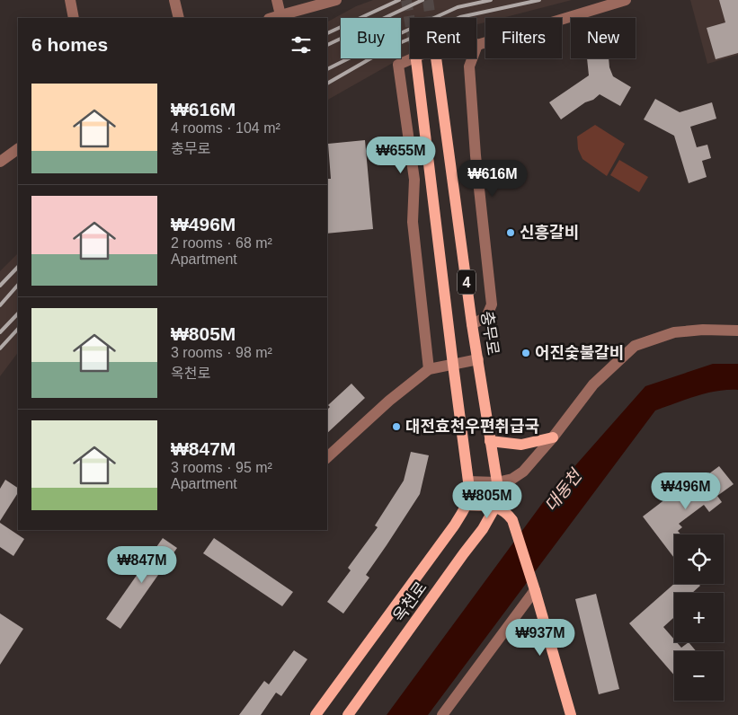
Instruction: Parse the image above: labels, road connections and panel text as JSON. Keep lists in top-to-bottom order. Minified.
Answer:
{"streets":{"main road":["4","충무로","옥천로"]},"crossings":[["충무로","옥천로"]],"water":["대동천"],"places":["신흥갈비","어진숯불갈비","대전효천우편취급국"],"page":{"chip":["Buy","Rent","Filters","New"],"heading":"6 homes","list":[{"name":"₩616M","note":"4 rooms · 104 m² · 충무로"},{"name":"₩496M","note":"2 rooms · 68 m² · Apartment"},{"name":"₩805M","note":"3 rooms · 98 m² · 옥천로"},{"name":"₩847M","note":"3 rooms · 95 m² · Apartment"}],"price":["₩655M","₩616M","₩496M","₩805M","₩847M","₩937M"],"map_buttons":["+","−"]}}
